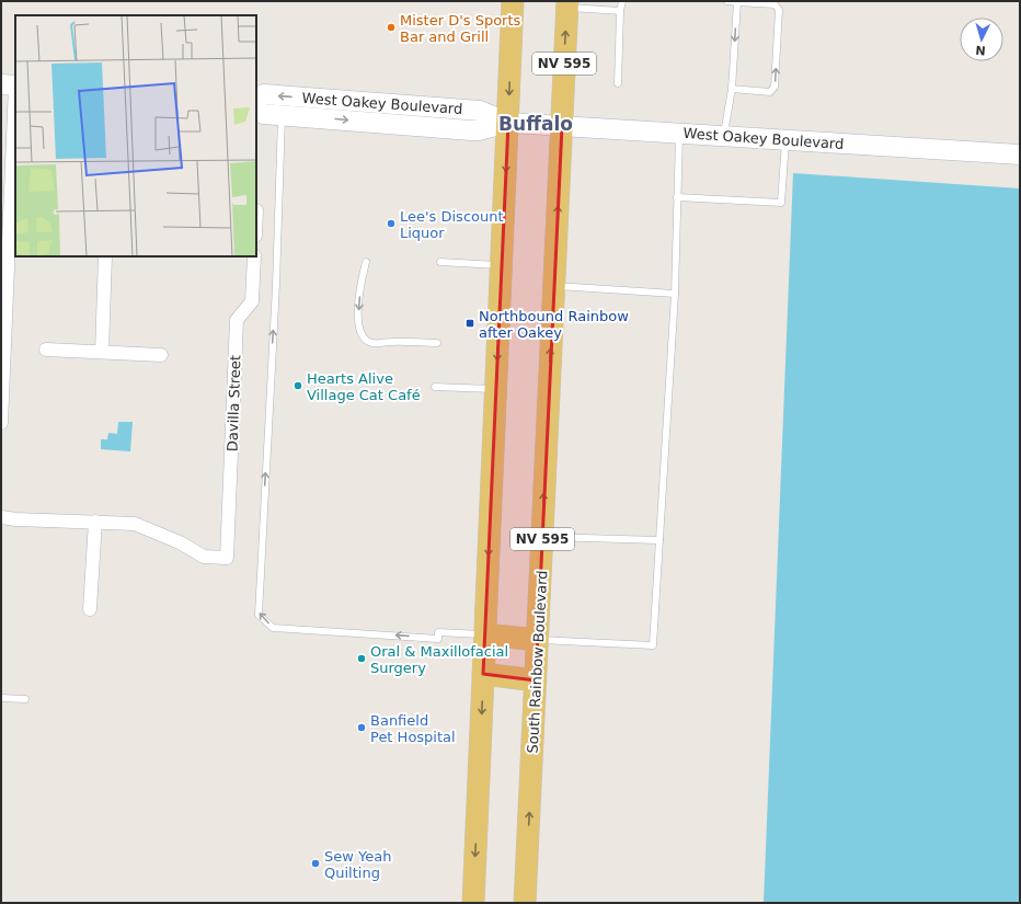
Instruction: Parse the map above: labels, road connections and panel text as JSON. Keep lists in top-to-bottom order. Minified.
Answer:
{"streets":{"main road":["NV 595","West Oakey Boulevard","South Rainbow Boulevard"],"street":["Davilla Street"]},"crossings":[["NV 595","West Oakey Boulevard"],["West Oakey Boulevard","South Rainbow Boulevard"]],"districts":["Buffalo"],"places":{"other":["Mister D's Sports Bar and Grill","Lee's Discount Liquor","Hearts Alive Village Cat Café","Oral & Maxillofacial Surgery","Banfield Pet Hospital","Sew Yeah Quilting"],"transit":["Northbound Rainbow after Oakey"]},"north":"bottom"}
